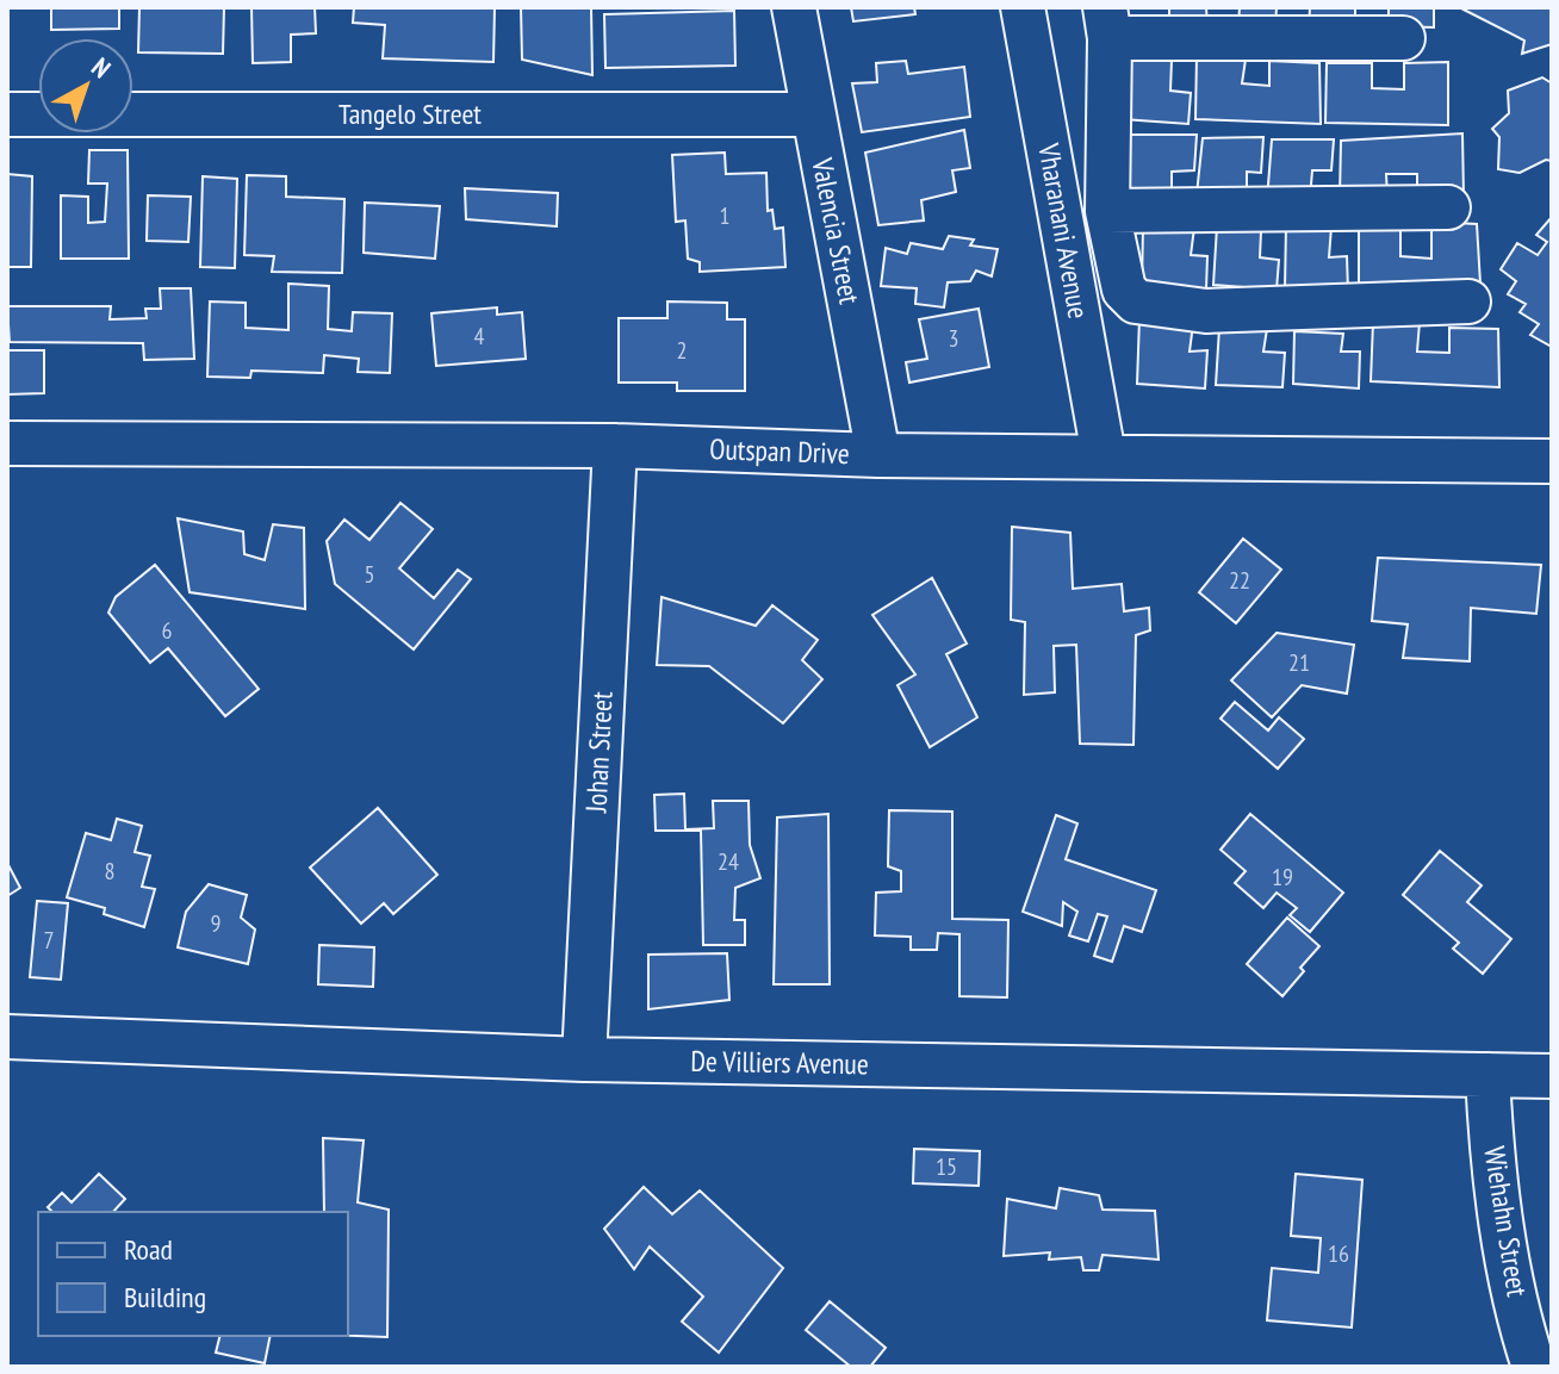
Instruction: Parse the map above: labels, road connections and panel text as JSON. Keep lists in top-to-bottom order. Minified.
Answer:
{"streets":{"street":["Tangelo Street","Valencia Street","Vharanani Avenue","Outspan Drive","Johan Street","De Villiers Avenue","Wiehahn Street"]},"crossings":[["Tangelo Street","Valencia Street"],["Valencia Street","Outspan Drive"],["Vharanani Avenue","Outspan Drive"],["Outspan Drive","Johan Street"],["Johan Street","De Villiers Avenue"],["De Villiers Avenue","Wiehahn Street"]],"house_numbers":["1","4","3","2","5","22","6","21","24","8","19","9","7","15","16"],"legend":["Road","Building"],"north":"top right"}
